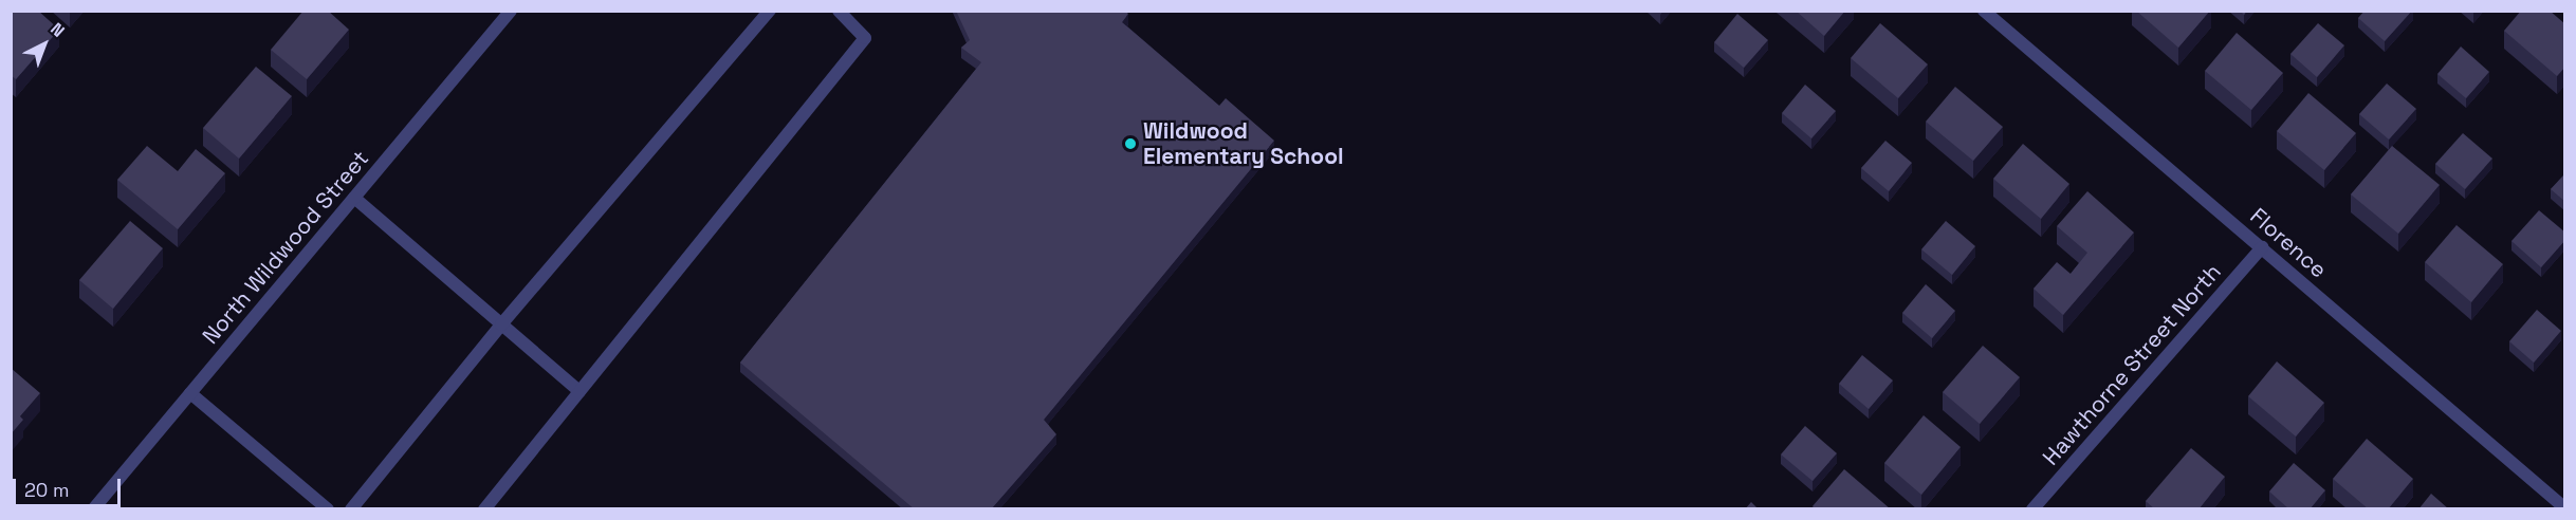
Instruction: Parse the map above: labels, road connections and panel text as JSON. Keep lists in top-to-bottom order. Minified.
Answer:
{"streets":{"street":["Florence","North Wildwood Street","Hawthorne Street North"]},"crossings":[["Florence","Hawthorne Street North"]],"places":["Wildwood Elementary School"],"scale_bar":"20 m","north":"top right"}
